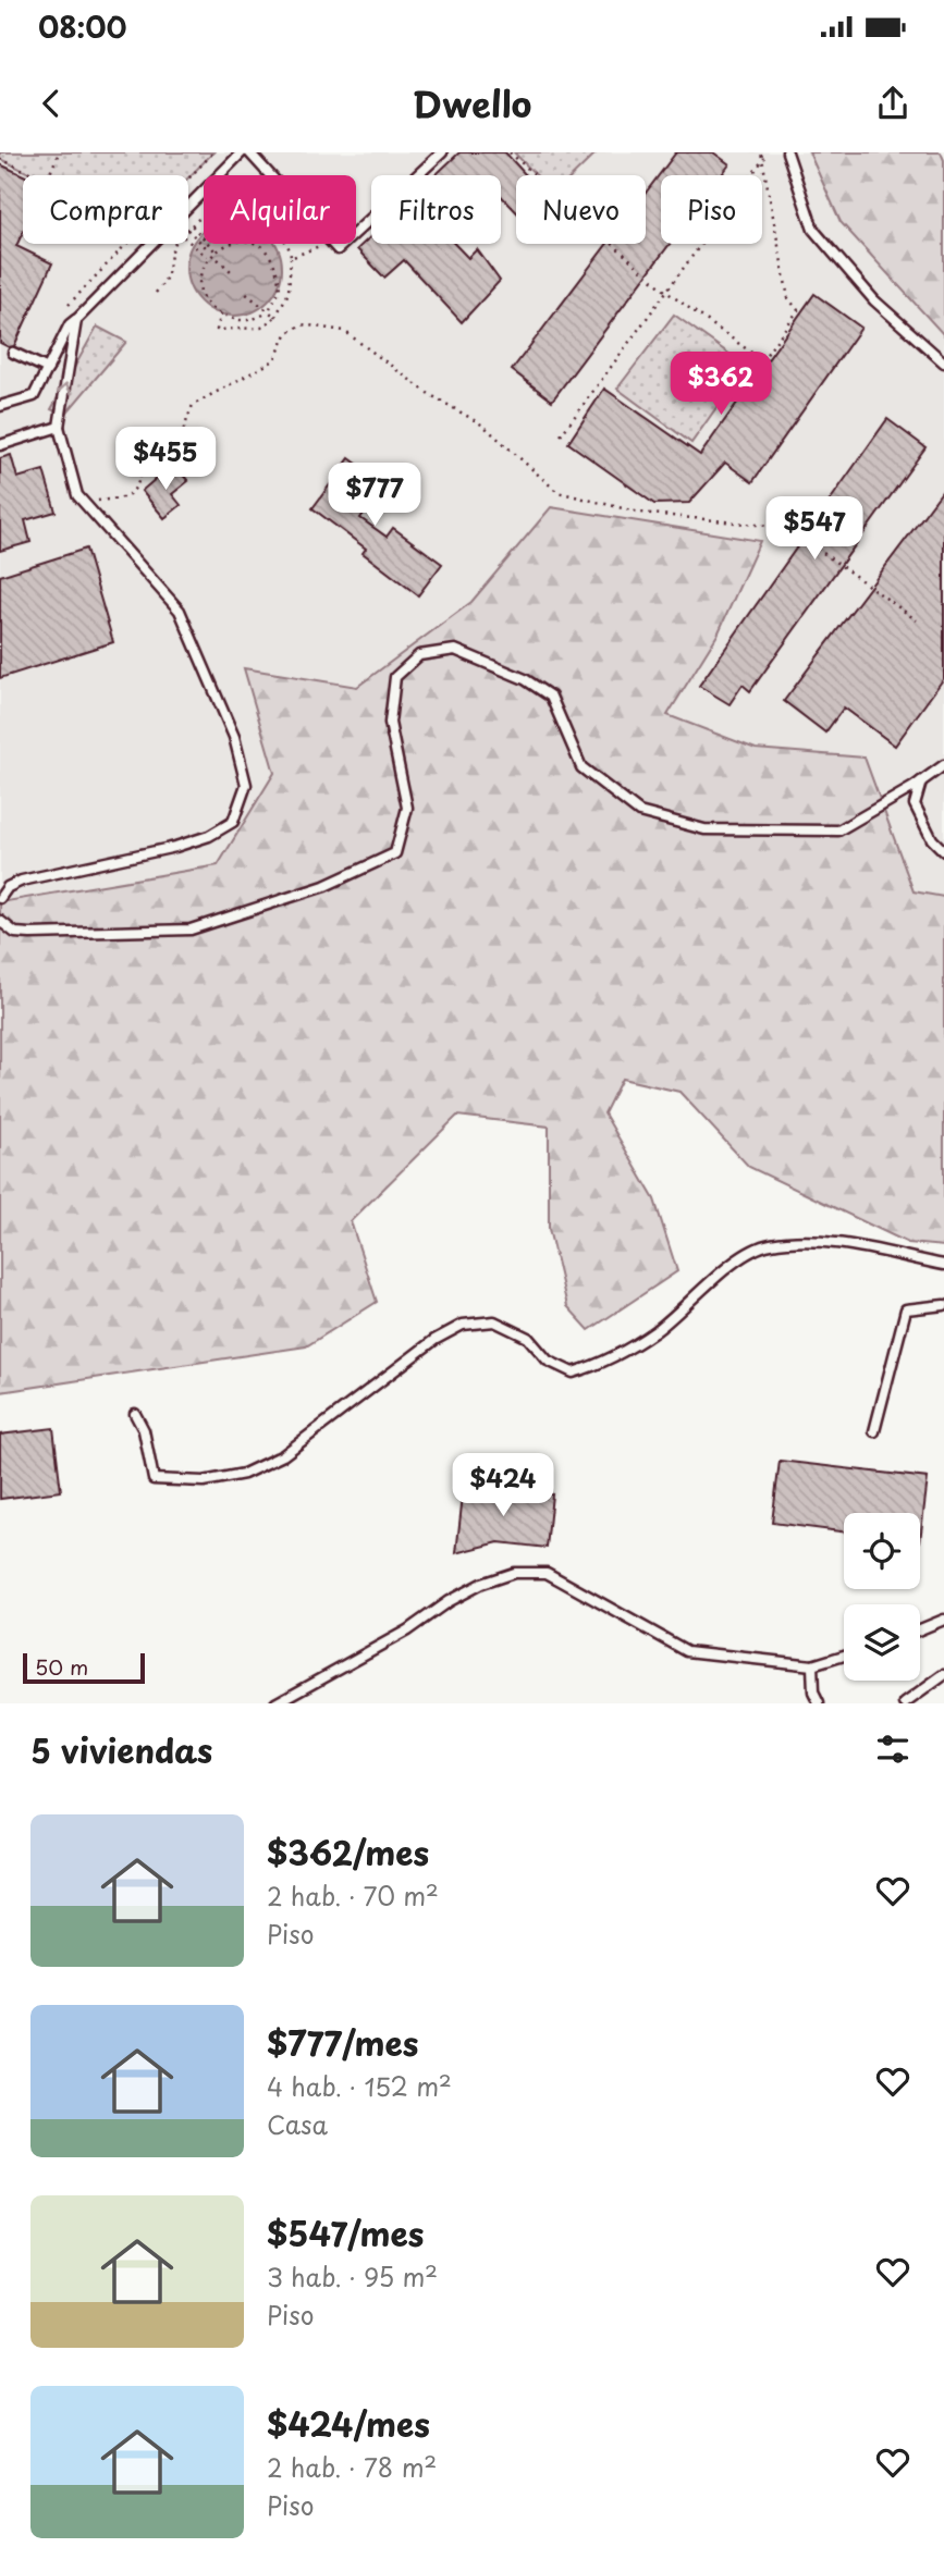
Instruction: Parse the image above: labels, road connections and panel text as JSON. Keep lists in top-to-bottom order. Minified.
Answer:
{"scale_bar":"50 m","page":{"status":"08:00","header":"Dwello","chip":["Comprar","Alquilar","Filtros","Nuevo","Piso"],"price":["$362","$455","$777","$547","$424"],"scale":"50 m","heading":"5 viviendas","list":[{"name":"$362/mes","note":"2 hab. · 70 m² · Piso"},{"name":"$777/mes","note":"4 hab. · 152 m² · Casa"},{"name":"$547/mes","note":"3 hab. · 95 m² · Piso"},{"name":"$424/mes","note":"2 hab. · 78 m² · Piso"}]}}
